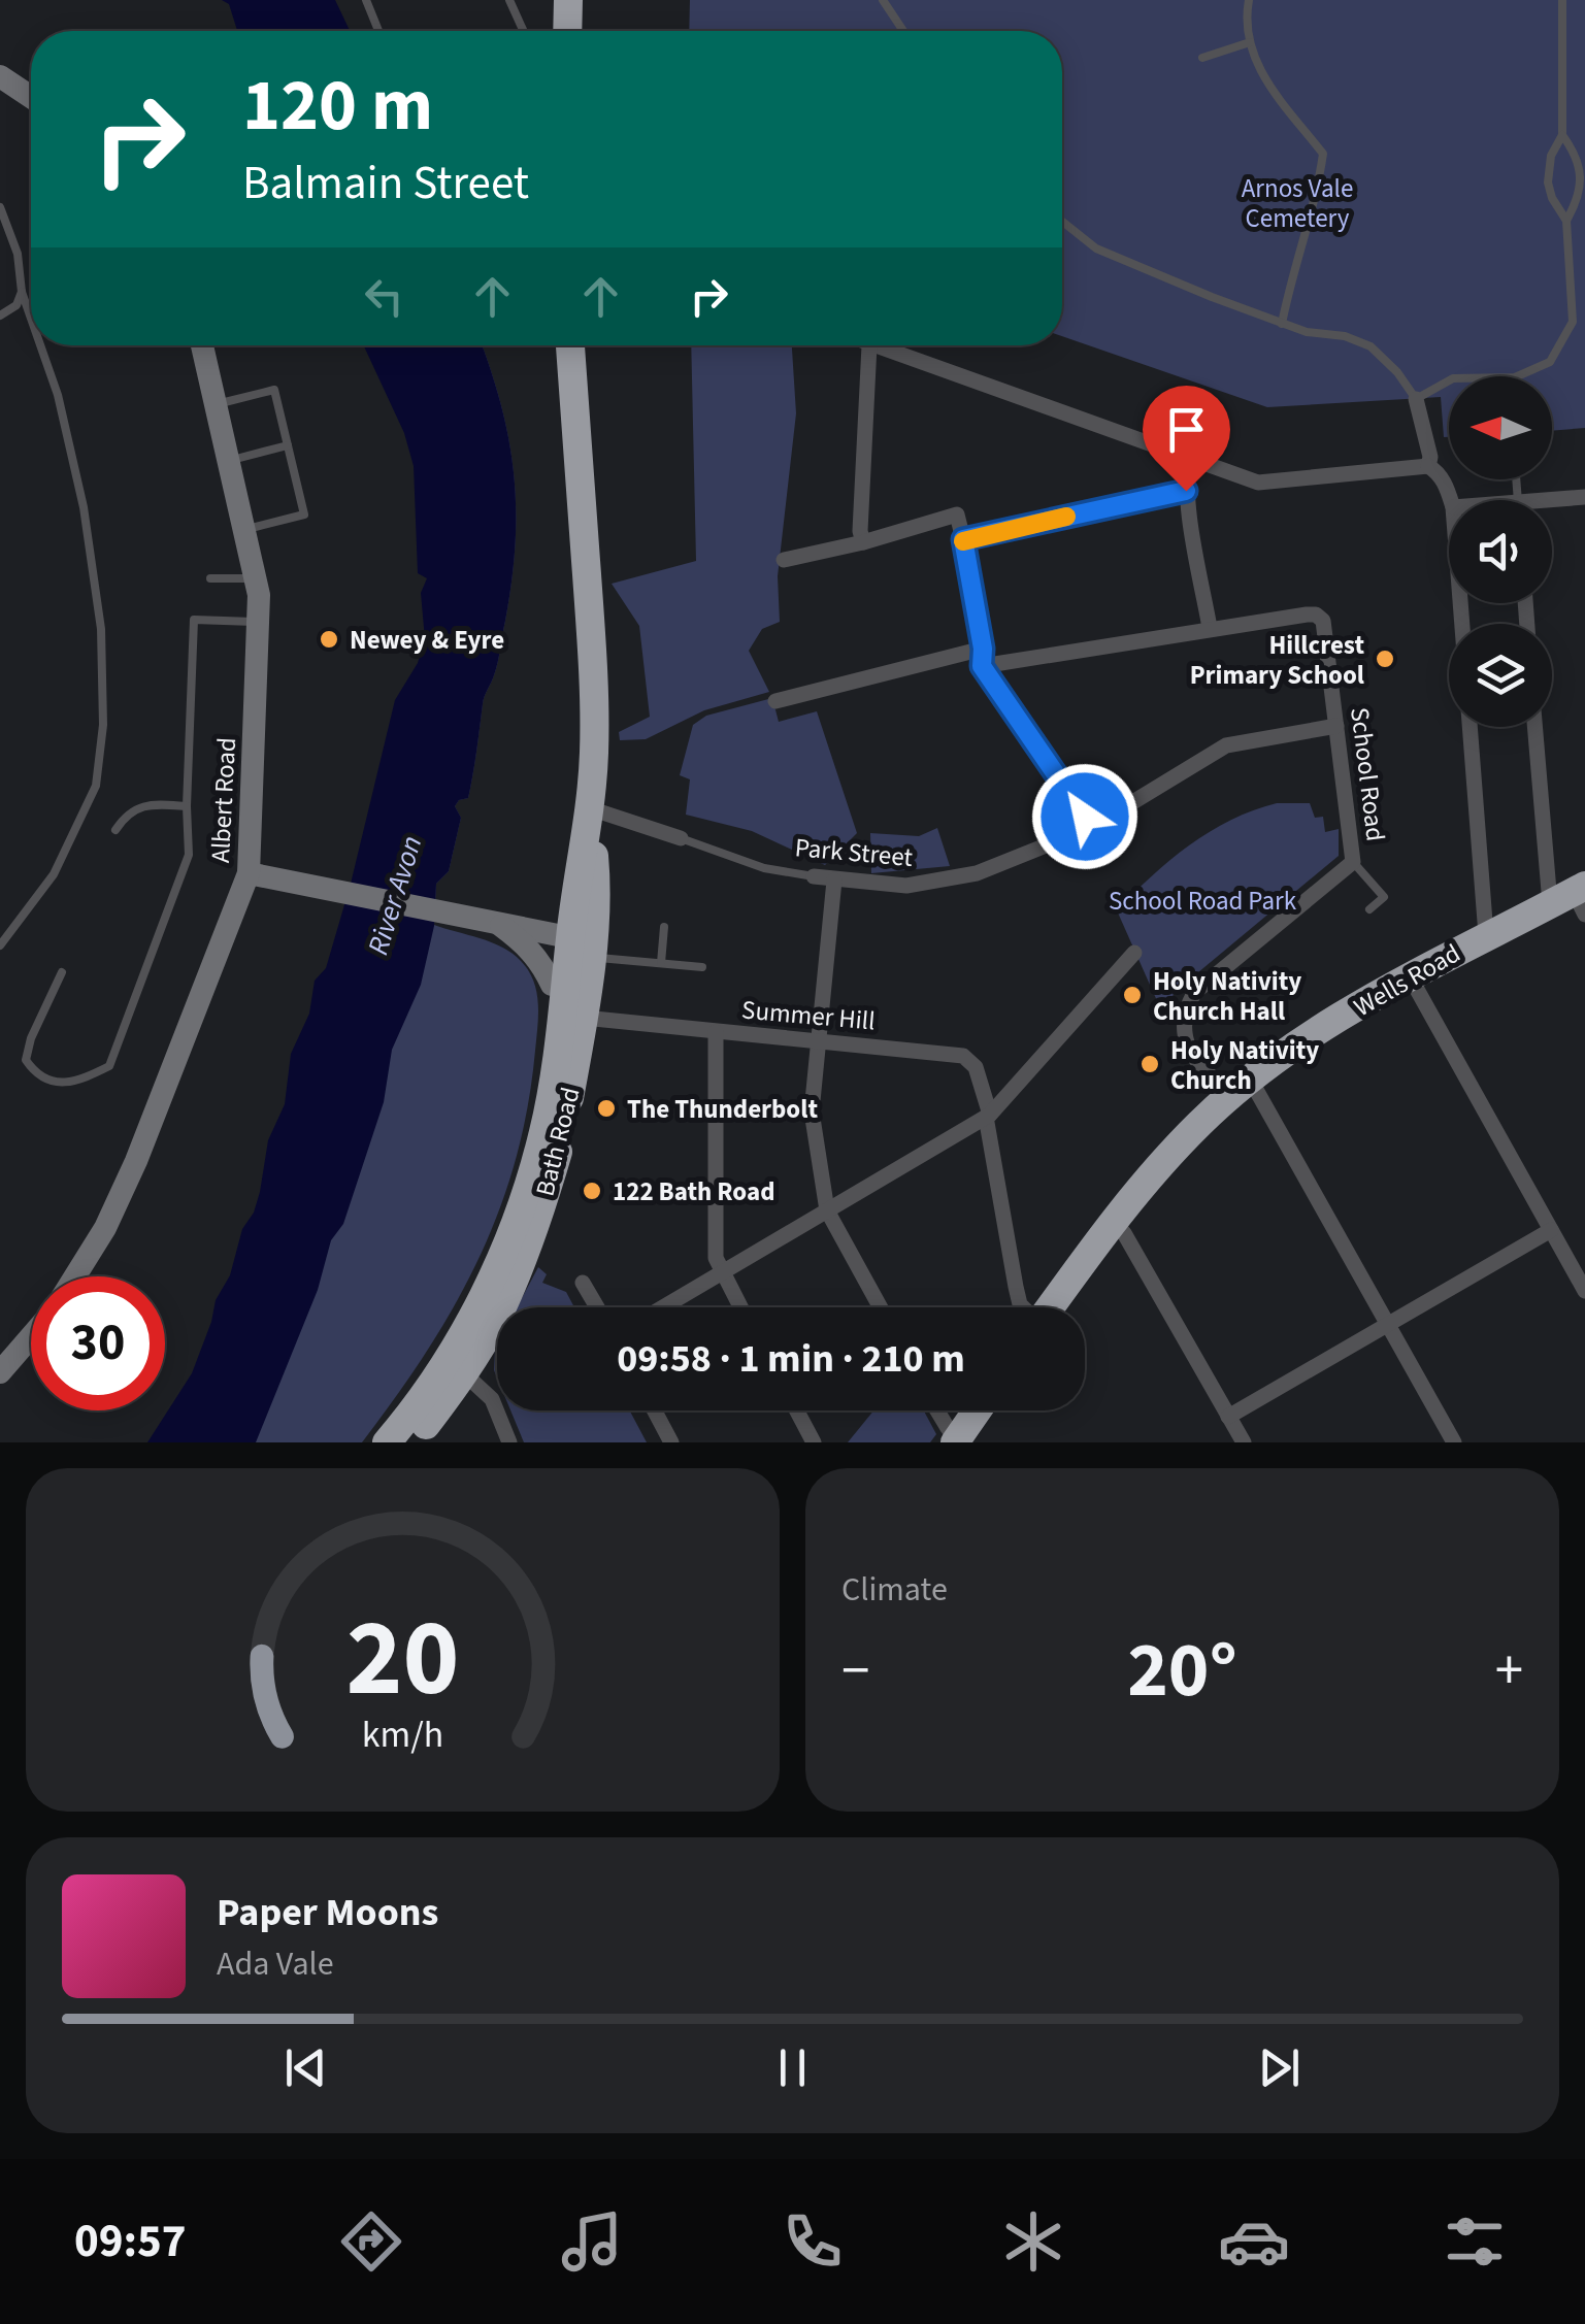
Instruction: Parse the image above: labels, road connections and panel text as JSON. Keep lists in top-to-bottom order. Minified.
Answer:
{"streets":{"highway":["Wells Road","Bath Road"],"street":["School Road","Albert Road","Park Street","Summer Hill"]},"crossings":[["School Road","Park Street"],["School Road","Wells Road"],["Park Street","Bath Road"],["Summer Hill","Bath Road"]],"water":["River Avon"],"parks":["Arnos Vale Cemetery","School Road Park"],"places":["Newey & Eyre","Hillcrest Primary School","Holy Nativity Church Hall","Holy Nativity Church","The Thunderbolt","122 Bath Road"],"north":"left","page":{"turn":["120 m","Balmain Street"],"limit":"30","trip":"09:58 · 1 min · 210 m","tile":"Climate","heat":["−","20°","+"],"song":["Paper Moons","Ada Vale"],"tabs":"09:57","gauge":["20","km/h"]}}
